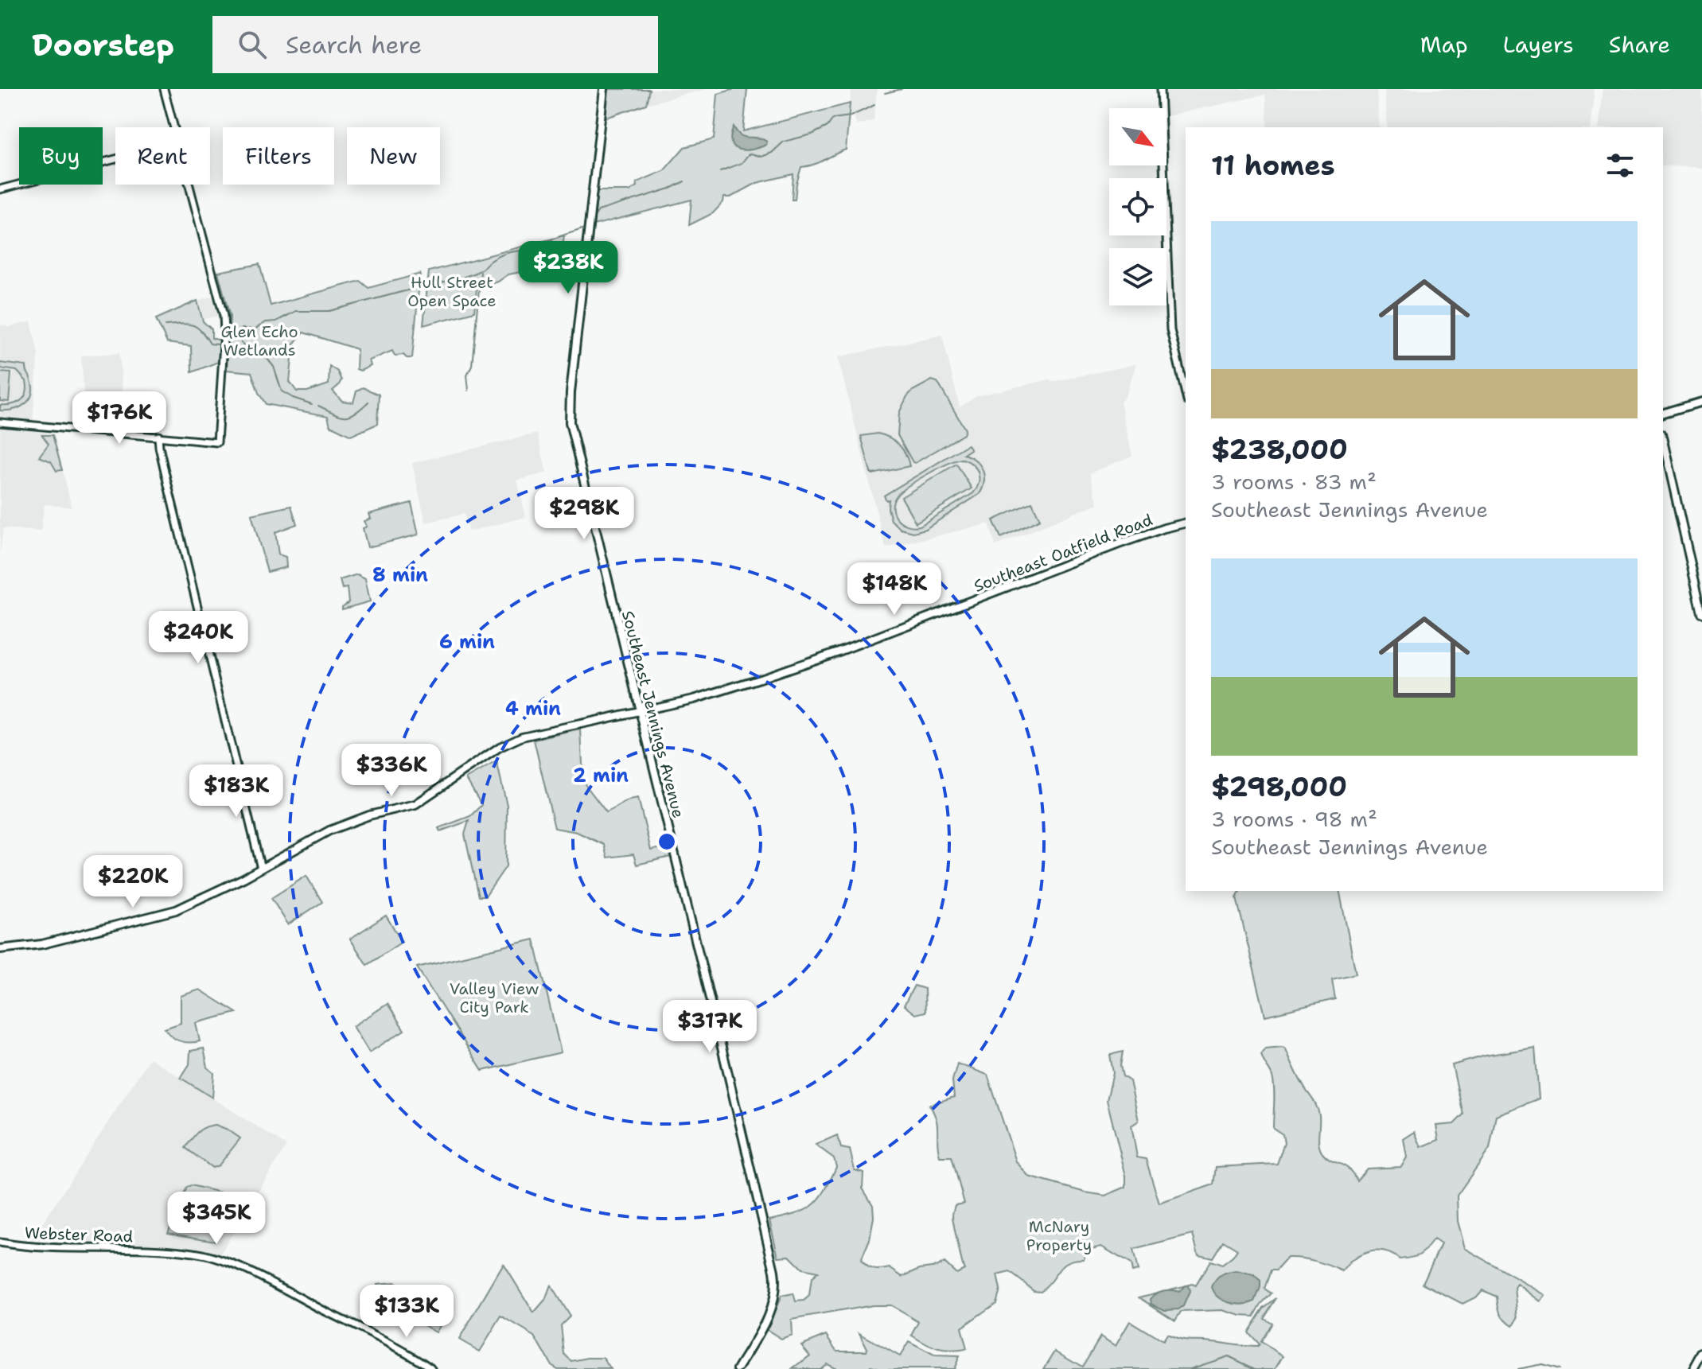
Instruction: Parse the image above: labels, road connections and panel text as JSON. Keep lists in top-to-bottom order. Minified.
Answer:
{"streets":{"main road":["Southeast Oatfield Road","Southeast Jennings Avenue"],"street":["Webster Road"]},"crossings":[["Southeast Oatfield Road","Southeast Jennings Avenue"]],"parks":["Hull Street Open Space","Glen Echo Wetlands","Valley View City Park","McNary Property"],"north":"bottom right","page":{"header":"Doorstep","search":"Search here","nav":["Map","Layers","Share"],"chip":["Buy","Rent","Filters","New"],"heading":"11 homes","list":[{"name":"$238,000","note":"3 rooms · 83 m² · Southeast Jennings Avenue"},{"name":"$298,000","note":"3 rooms · 98 m² · Southeast Jennings Avenue"}],"price":["$238K","$176K","$298K","$148K","$240K","$336K","$183K","$220K","$317K","$345K","$133K"]},"rings":["8 min","6 min","4 min","2 min"]}
